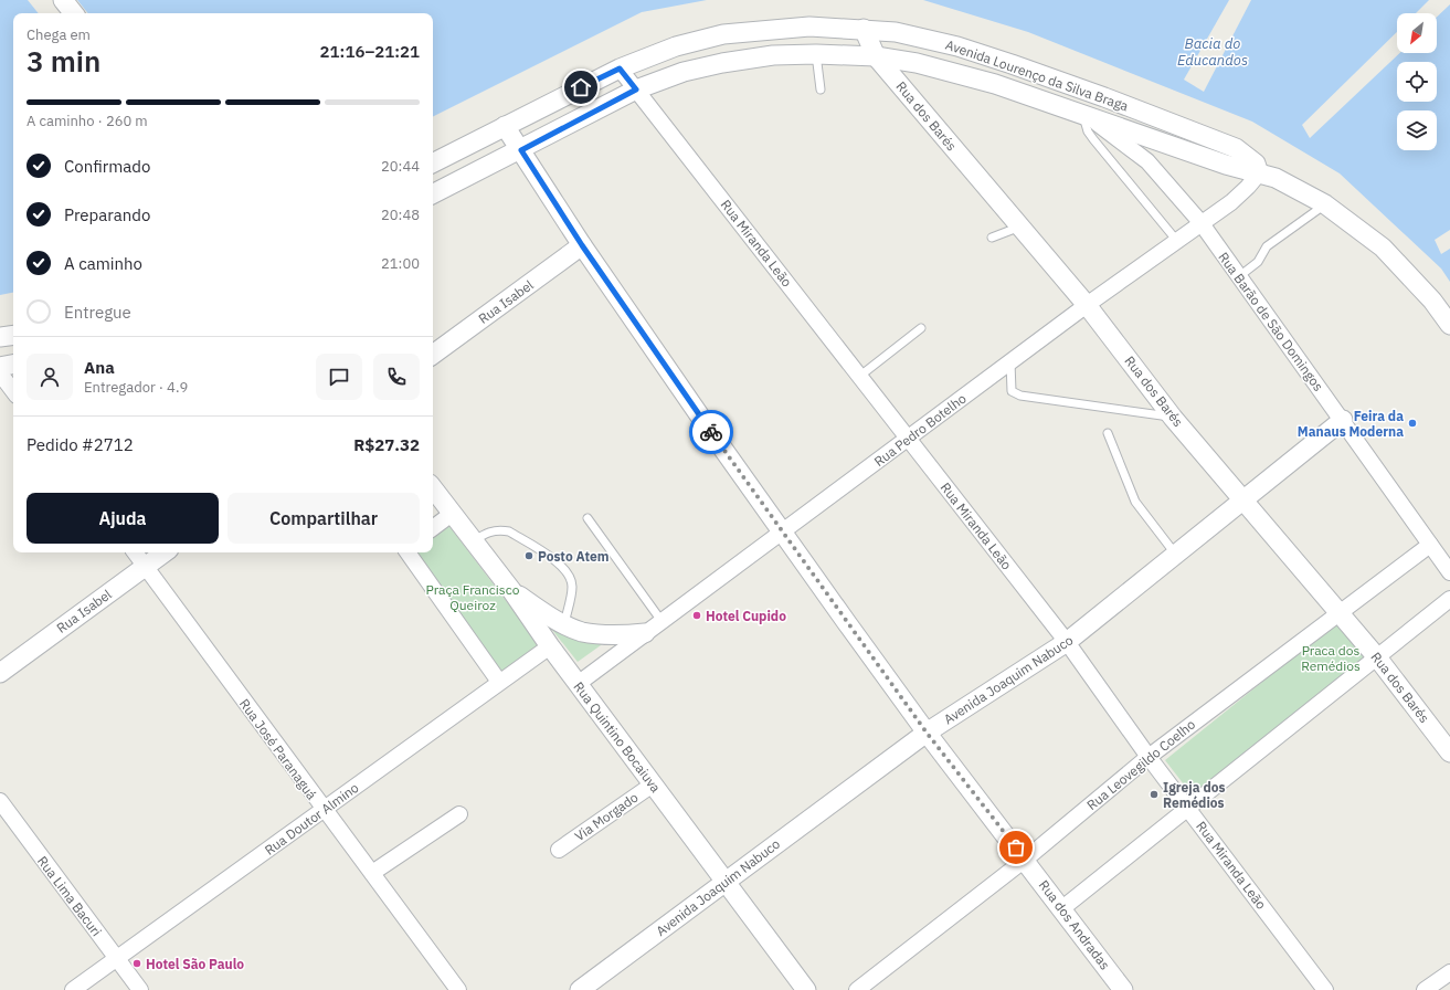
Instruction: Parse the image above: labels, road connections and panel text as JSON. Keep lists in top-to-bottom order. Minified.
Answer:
{"streets":{"street":["Avenida Lourenço da Silva Braga","Rua dos Barés","Rua Miranda Leão","Rua Isabel","Rua Barão de São Domingos","Rua Pedro Botelho","Avenida Joaquim Nabuco","Rua Quintino Bocaiuva","Rua José Paranaguá","Rua Leovegildo Coelho","Via Morgado","Rua Doutor Almino","Rua Lima Bacuri","Rua dos Andradas"]},"crossings":[["Avenida Lourenço da Silva Braga","Rua dos Barés"],["Avenida Lourenço da Silva Braga","Rua Miranda Leão"],["Avenida Lourenço da Silva Braga","Rua Barão de São Domingos"],["Avenida Lourenço da Silva Braga","Rua Pedro Botelho"],["Avenida Lourenço da Silva Braga","Rua dos Andradas"],["Rua dos Barés","Rua Pedro Botelho"],["Rua dos Barés","Avenida Joaquim Nabuco"],["Rua dos Barés","Rua Leovegildo Coelho"],["Rua Miranda Leão","Rua Pedro Botelho"],["Rua Miranda Leão","Avenida Joaquim Nabuco"],["Rua Miranda Leão","Rua Leovegildo Coelho"],["Rua Isabel","Rua José Paranaguá"],["Rua Isabel","Rua dos Andradas"],["Rua Barão de São Domingos","Rua Pedro Botelho"],["Rua Barão de São Domingos","Avenida Joaquim Nabuco"],["Rua Barão de São Domingos","Rua Leovegildo Coelho"],["Rua Pedro Botelho","Rua Quintino Bocaiuva"],["Rua Pedro Botelho","Rua dos Andradas"],["Avenida Joaquim Nabuco","Rua Quintino Bocaiuva"],["Avenida Joaquim Nabuco","Rua dos Andradas"],["Rua Quintino Bocaiuva","Via Morgado"],["Rua Quintino Bocaiuva","Rua Doutor Almino"],["Rua José Paranaguá","Rua Doutor Almino"],["Rua Leovegildo Coelho","Rua dos Andradas"],["Rua Doutor Almino","Rua Lima Bacuri"]],"water":["Bacia do Educandos"],"parks":["Praça Francisco Queiroz","Praca dos Remédios"],"places":["Feira da Manaus Moderna","Posto Atem","Hotel Cupido","Igreja dos Remédios","Hotel São Paulo"],"north":"bottom left","page":{"heading":["3 min","Chega em","21:16–21:21"],"panel":["Ana","Entregador · 4.9","Pedido #2712","R$27.32"],"bar":"A caminho · 260 m","list":[["Confirmado","20:44"],["Preparando","20:48"],["A caminho","21:00"],"Entregue"],"buttons":["Ajuda","Compartilhar"]}}
